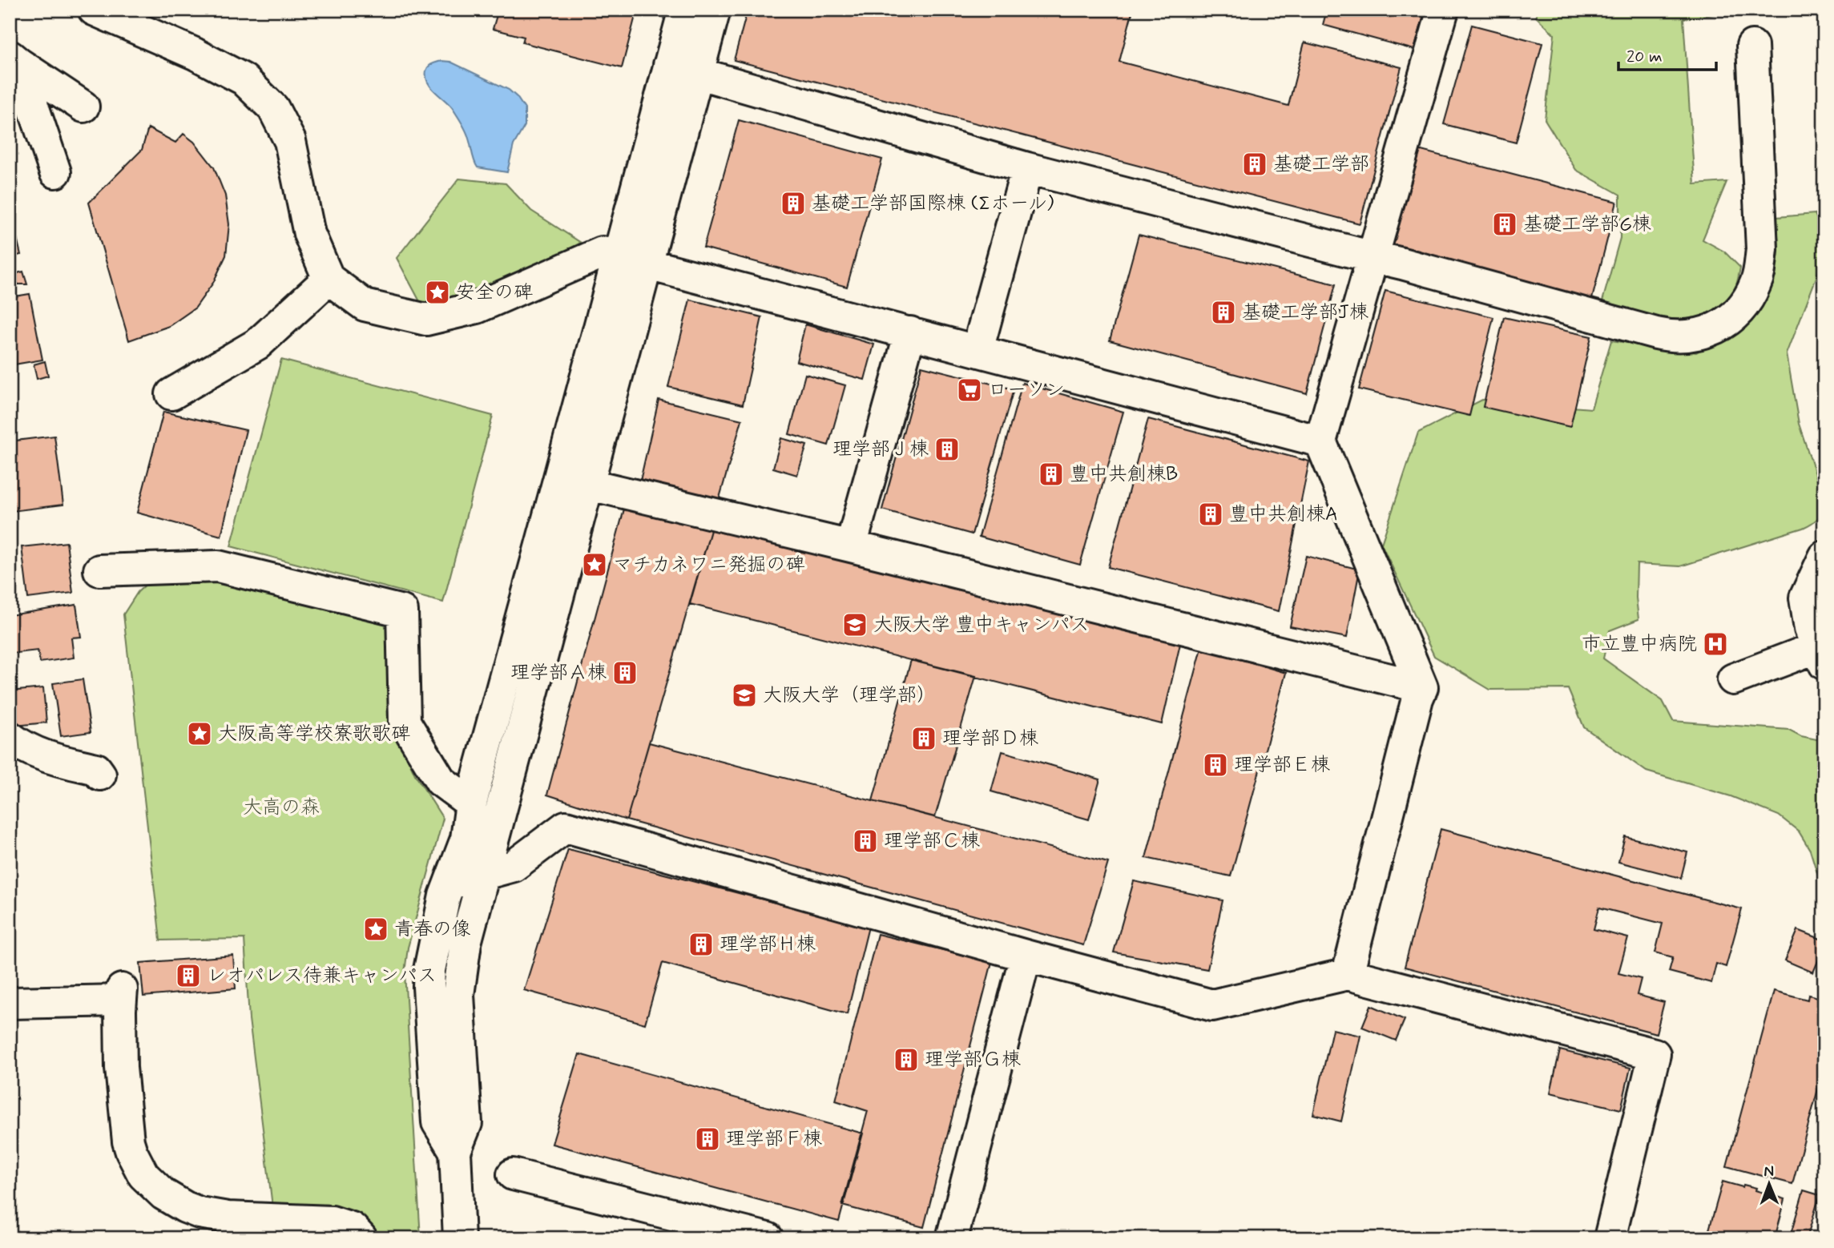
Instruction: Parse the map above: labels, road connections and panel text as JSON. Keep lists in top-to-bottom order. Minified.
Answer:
{"parks":["大高の森"],"places":{"building":["基礎工学部","基礎工学部国際棟 (Σホール)","基礎工学部G棟","基礎工学部J棟","理学部Ｊ棟","豊中共創棟B","豊中共創棟A","理学部Ａ棟","理学部Ｄ棟","理学部Ｅ棟","理学部Ｃ棟","理学部Ｈ棟","レオパレス待兼キャンパス","理学部Ｇ棟","理学部Ｆ棟"],"place":["安全の碑","マチカネワニ発掘の碑","大阪高等学校寮歌歌碑","青春の像"],"supermarket":["ローソン"],"school or university":["大阪大学 豊中キャンパス","大阪大学（理学部）"],"hospital":["市立豊中病院"]},"scale_bar":"20 m","north":"top"}
